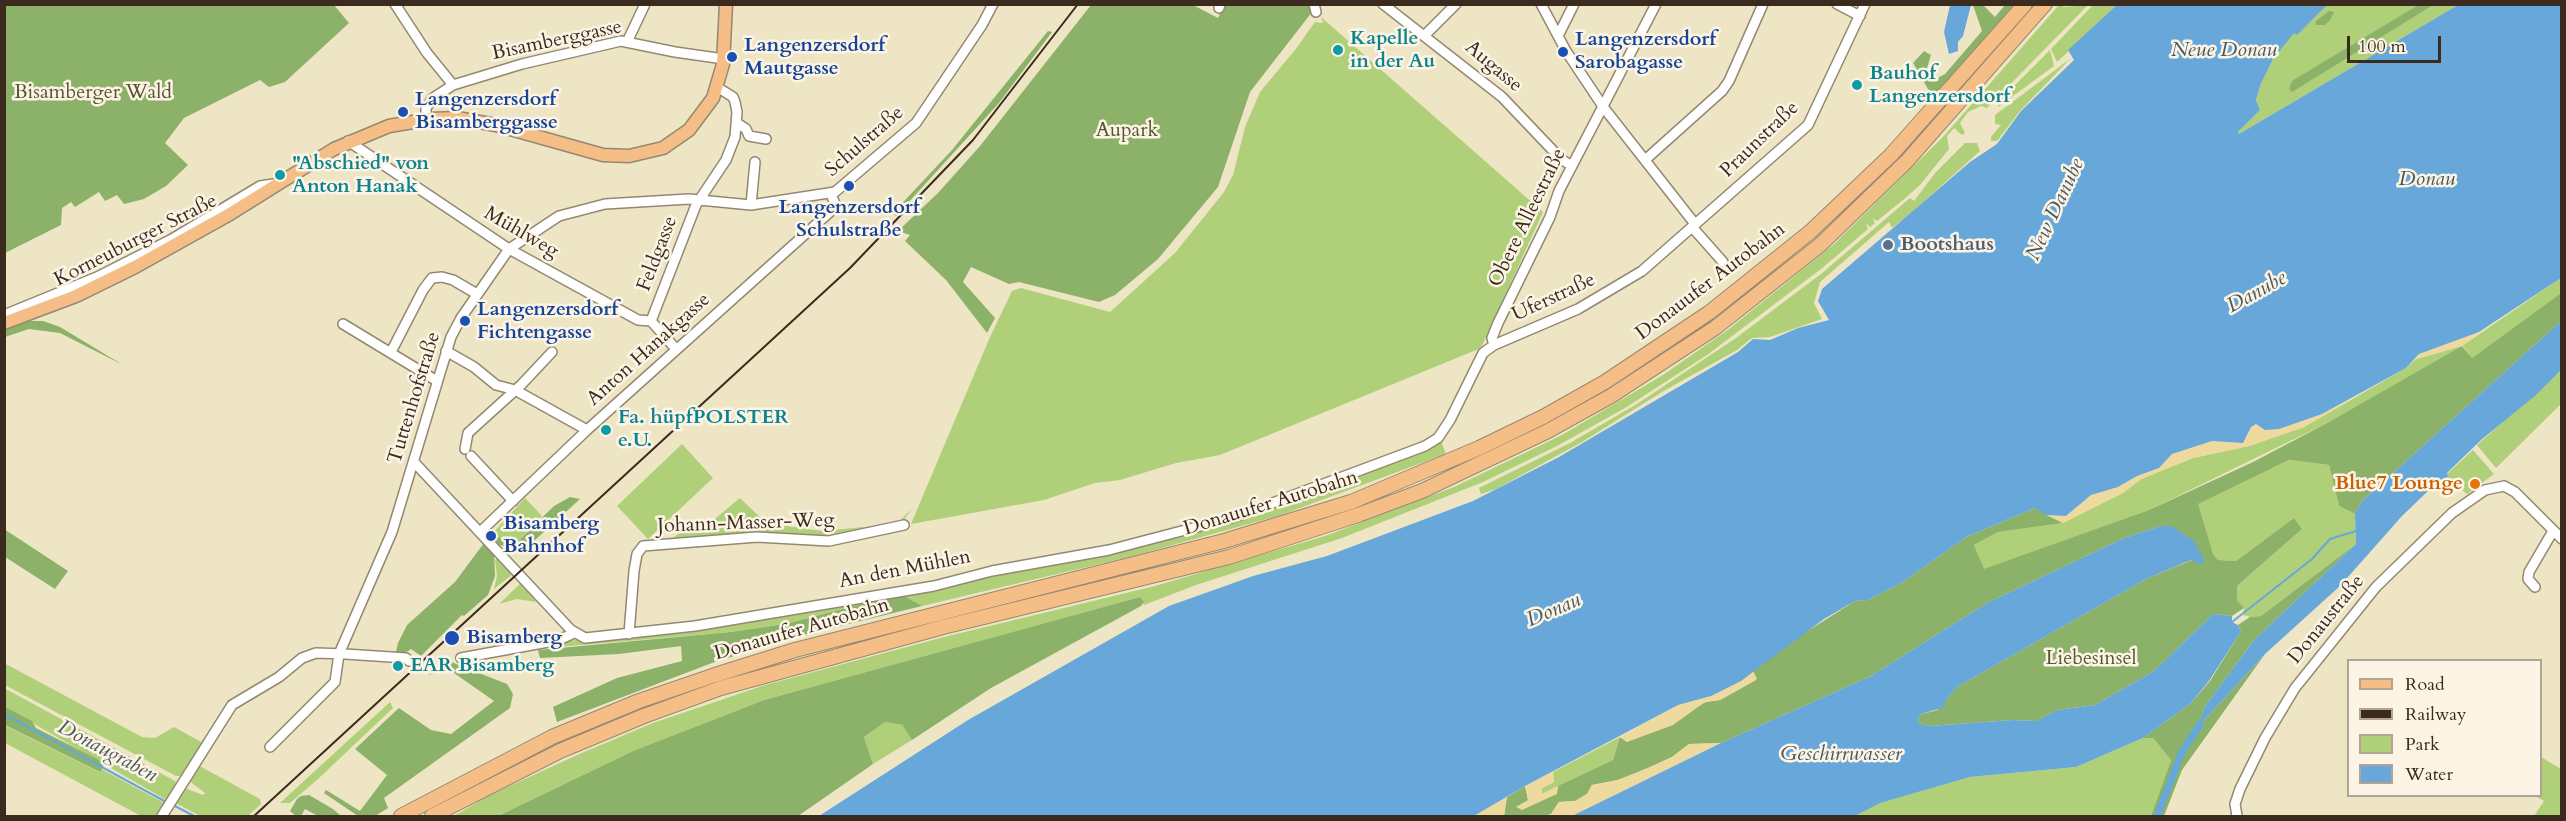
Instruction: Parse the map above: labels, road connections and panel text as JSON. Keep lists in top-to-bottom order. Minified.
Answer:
{"streets":{"highway":["Donauufer Autobahn"],"main road":["Korneuburger Straße"],"street":["Bisamberggasse","Augasse","Praunstraße","Schulstraße","Obere Alleestraße","Mühlweg","Feldgasse","Uferstraße","Anton Hanakgasse","Tuttenhofstraße","Johann-Masser-Weg","An den Mühlen","Donaustraße"]},"crossings":[["Bisamberggasse","Korneuburger Straße"],["Augasse","Obere Alleestraße"],["Praunstraße","Uferstraße"],["Schulstraße","Feldgasse"],["Schulstraße","Anton Hanakgasse"],["Schulstraße","Tuttenhofstraße"],["Obere Alleestraße","Uferstraße"],["Mühlweg","Korneuburger Straße"],["Mühlweg","Feldgasse"],["Mühlweg","Tuttenhofstraße"],["Feldgasse","Tuttenhofstraße"],["Uferstraße","An den Mühlen"],["Johann-Masser-Weg","An den Mühlen"]],"water":["Neue Donau","Donau","New Danube","Danube","Donaugraben","Geschirrwasser"],"parks":["Bisamberger Wald","Aupark","Liebesinsel"],"places":["Kapelle in der Au","Langenzersdorf Sarobagasse","Langenzersdorf Mautgasse","Bauhof Langenzersdorf","Langenzersdorf Bisamberggasse","\"Abschied\" von Anton Hanak","Langenzersdorf Schulstraße","Bootshaus","Langenzersdorf Fichtengasse","Fa. hüpfPOLSTER e.U.","Blue7 Lounge","Bisamberg Bahnhof","Bisamberg","EAR Bisamberg"],"legend":["Road","Railway","Park","Water"],"scale_bar":"100 m"}
